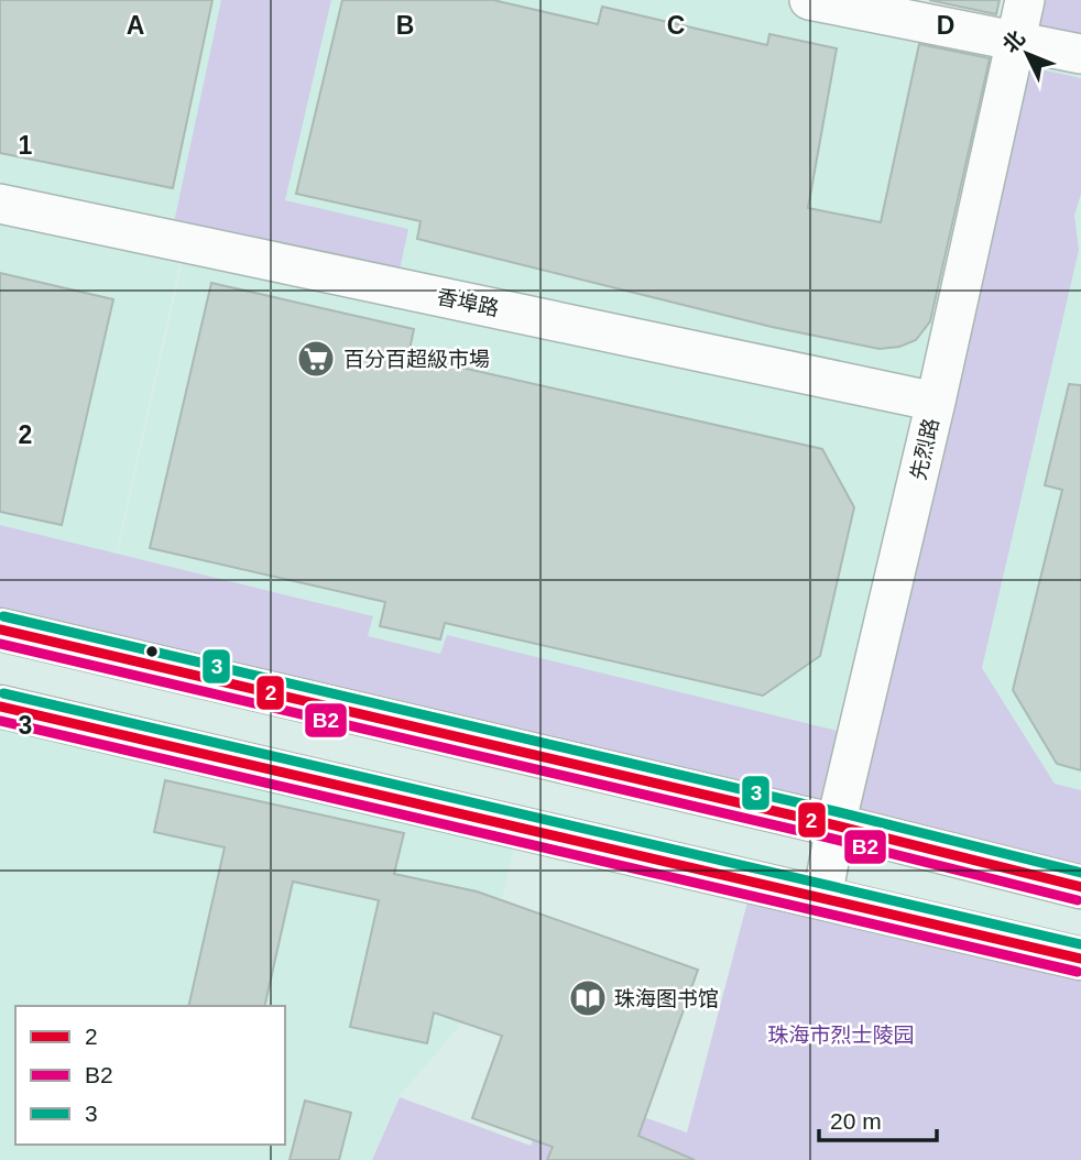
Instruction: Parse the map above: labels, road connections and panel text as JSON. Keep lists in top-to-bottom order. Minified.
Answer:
{"streets":{"street":["香埠路","先烈路"]},"crossings":[["香埠路","先烈路"]],"parks":["珠海市烈士陵园"],"places":{"supermarket":["百分百超級市場"],"library":["珠海图书馆"]},"lines":["transit line 3","transit line 2","transit line B2"],"legend":["2","B2","3"],"scale_bar":"20 m","north":"top left","grid":{"columns":["A","B","C","D"],"rows":["1","2","3"]}}
